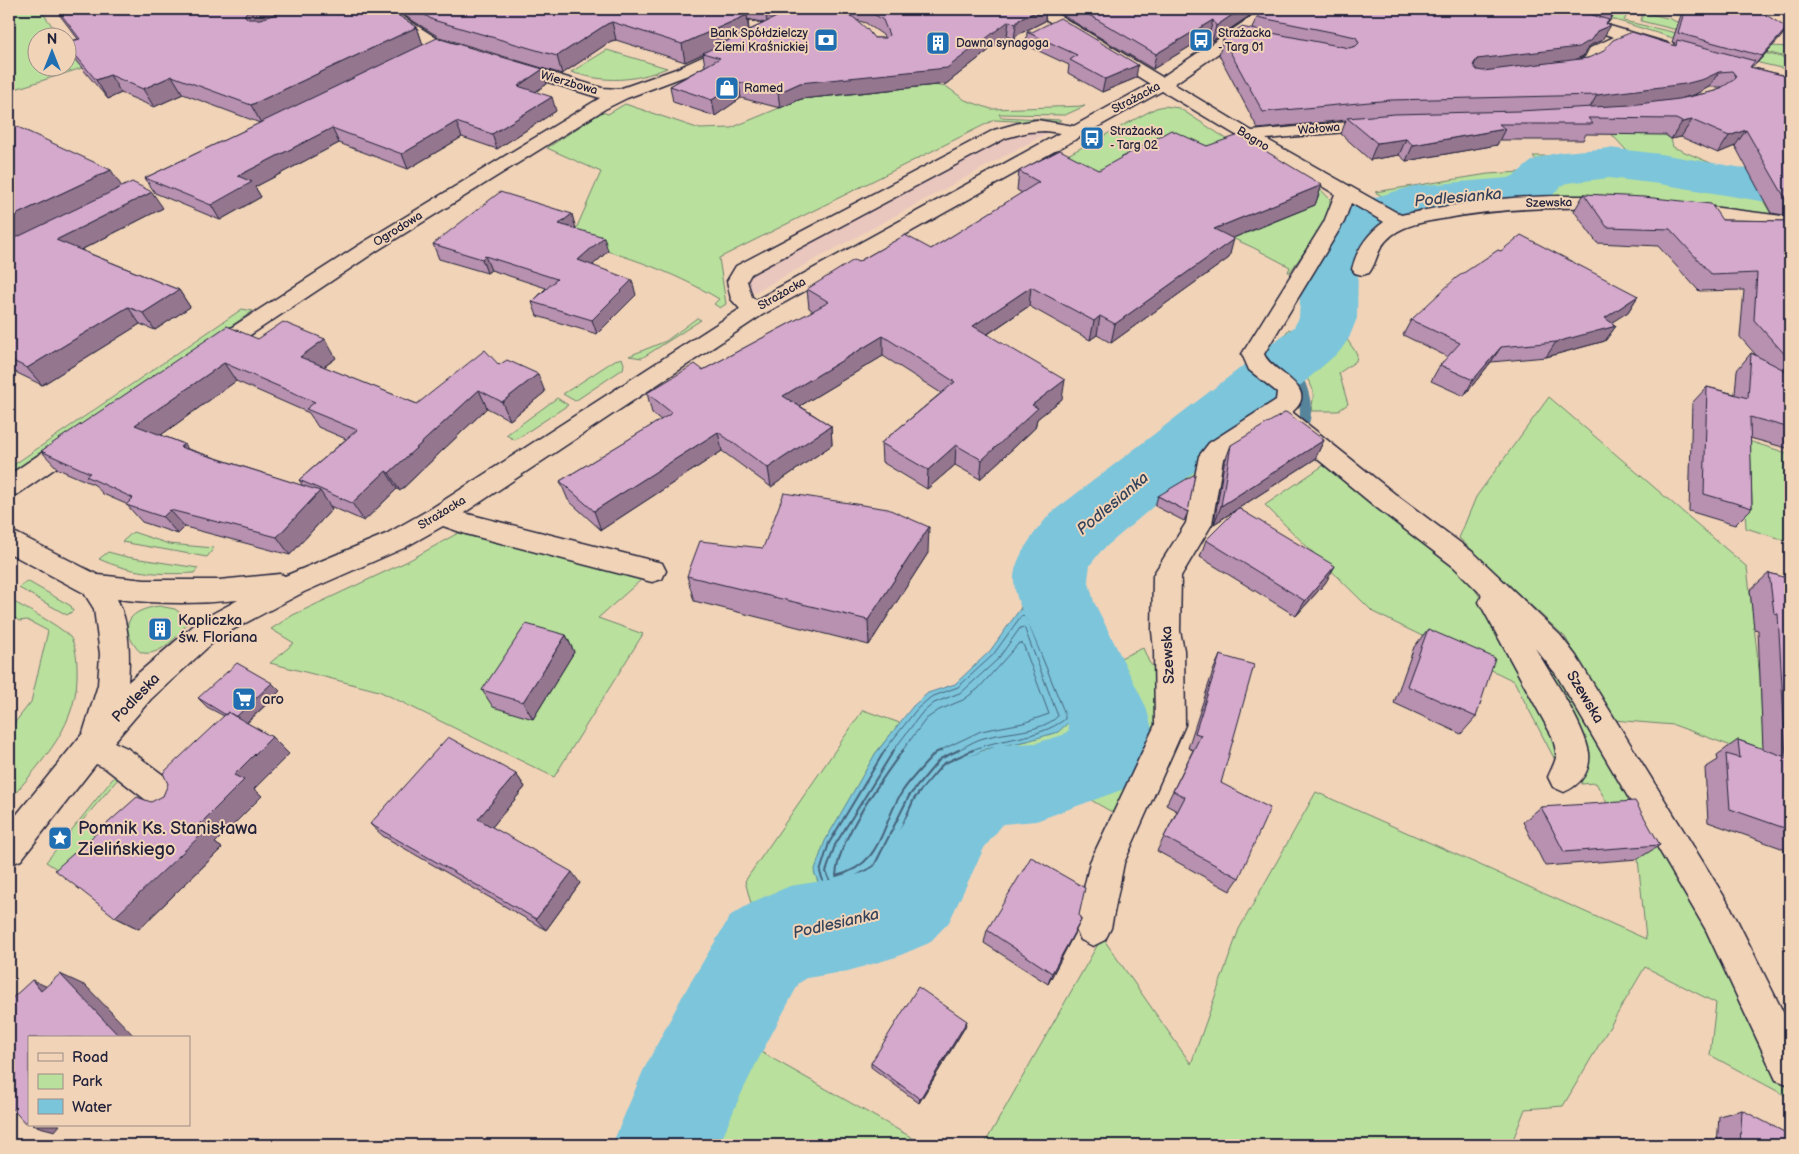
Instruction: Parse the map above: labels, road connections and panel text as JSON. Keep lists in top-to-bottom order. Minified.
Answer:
{"streets":{"street":["Wierzbowa","Strażacka","Wałowa","Bagno","Szewska","Ogrodowa","Podleska"]},"crossings":[["Wierzbowa","Ogrodowa"],["Strażacka","Bagno"],["Strażacka","Podleska"],["Wałowa","Bagno"],["Bagno","Szewska"]],"water":["Podlesianka"],"places":{"bank":["Bank Spółdzielczy Ziemi Kraśnickiej"],"bus stop":["Strażacka - Targ 01","Strażacka - Targ 02"],"building":["Dawna synagoga","Kapliczka św. Floriana"],"shop":["Ramed"],"supermarket":["aro"],"place":["Pomnik Ks. Stanisława Zielińskiego"]},"legend":["Road","Park","Water"],"north":"top"}
